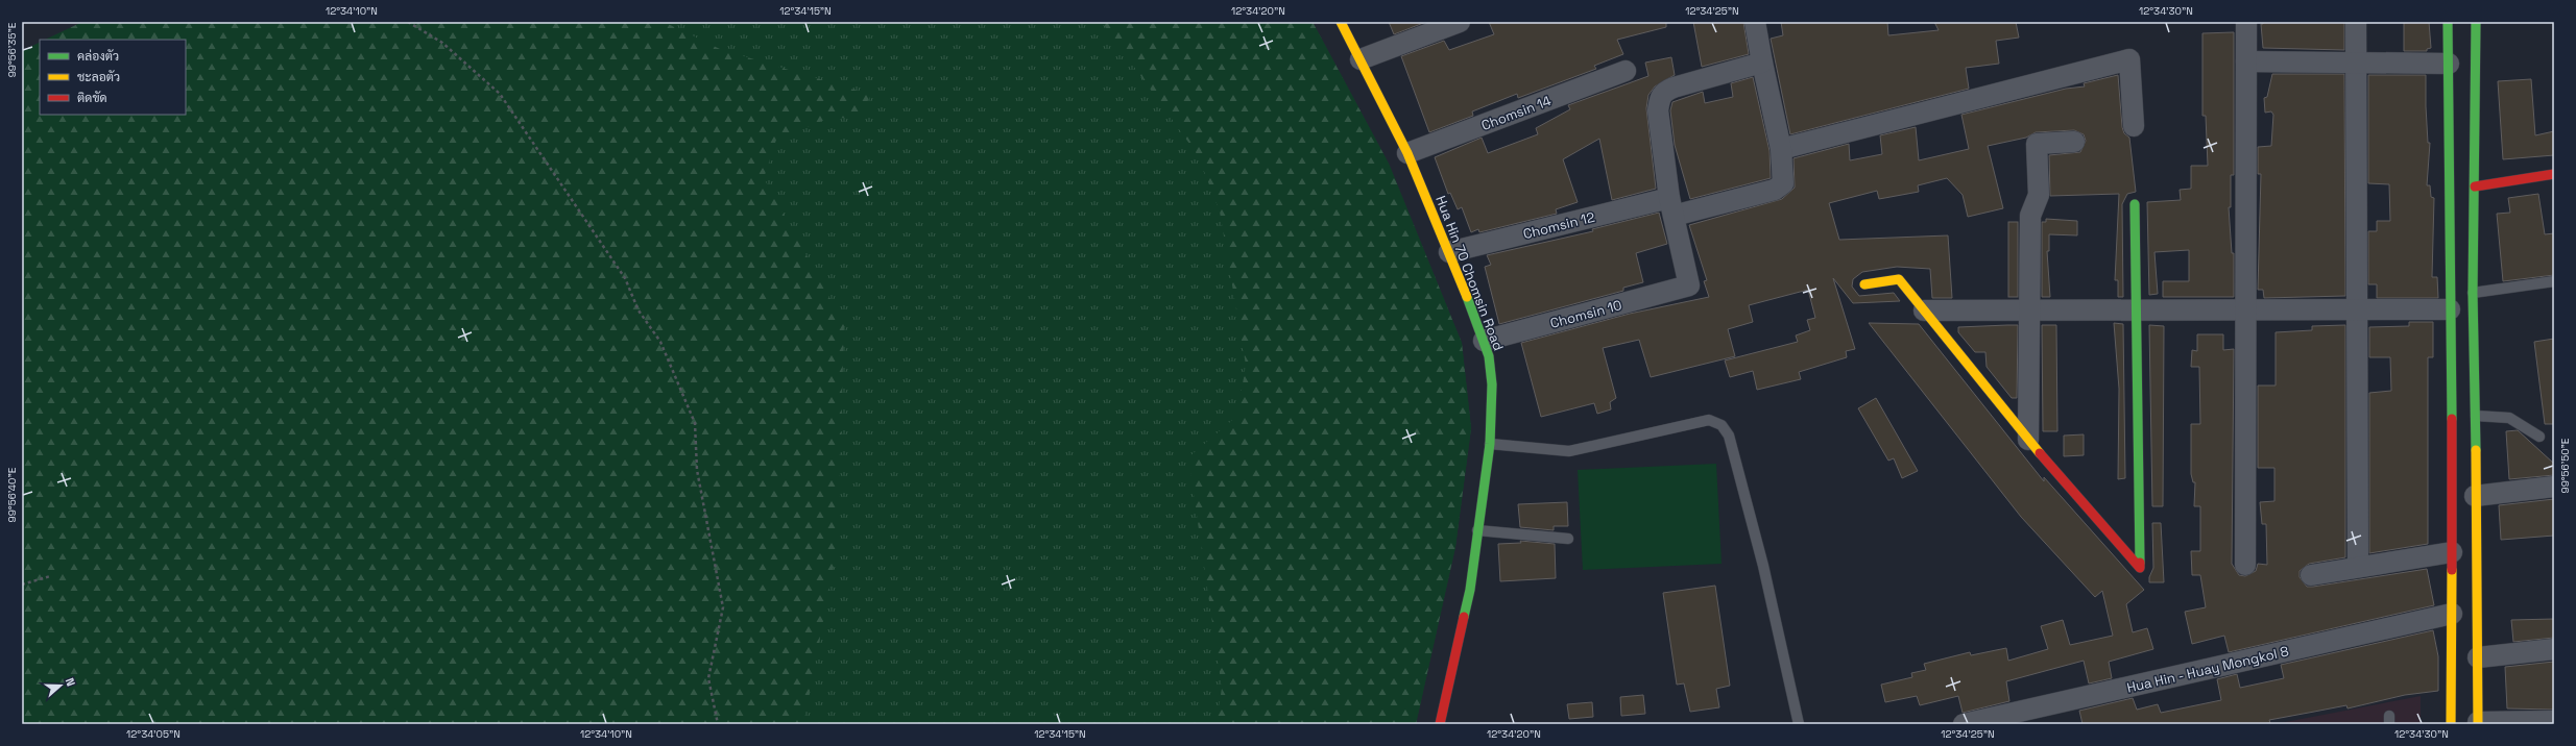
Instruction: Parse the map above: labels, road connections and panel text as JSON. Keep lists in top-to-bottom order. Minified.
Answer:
{"streets":{"street":["Chomsin 14","Chomsin 12","Hua Hin 70 Chomsin Road","Chomsin 10","Hua Hin - Huay Mongkol 8"]},"crossings":[["Chomsin 14","Hua Hin 70 Chomsin Road"],["Chomsin 12","Hua Hin 70 Chomsin Road"],["Chomsin 12","Chomsin 10"],["Hua Hin 70 Chomsin Road","Chomsin 10"]],"legend":["คล่องตัว","ชะลอตัว","ติดขัด"],"north":"right","coordinates":["12°34'10\"N","12°34'15\"N","12°34'20\"N","12°34'25\"N","12°34'30\"N","99°56'35\"E","99°56'50\"E","99°56'40\"E","12°34'05\"N"]}
